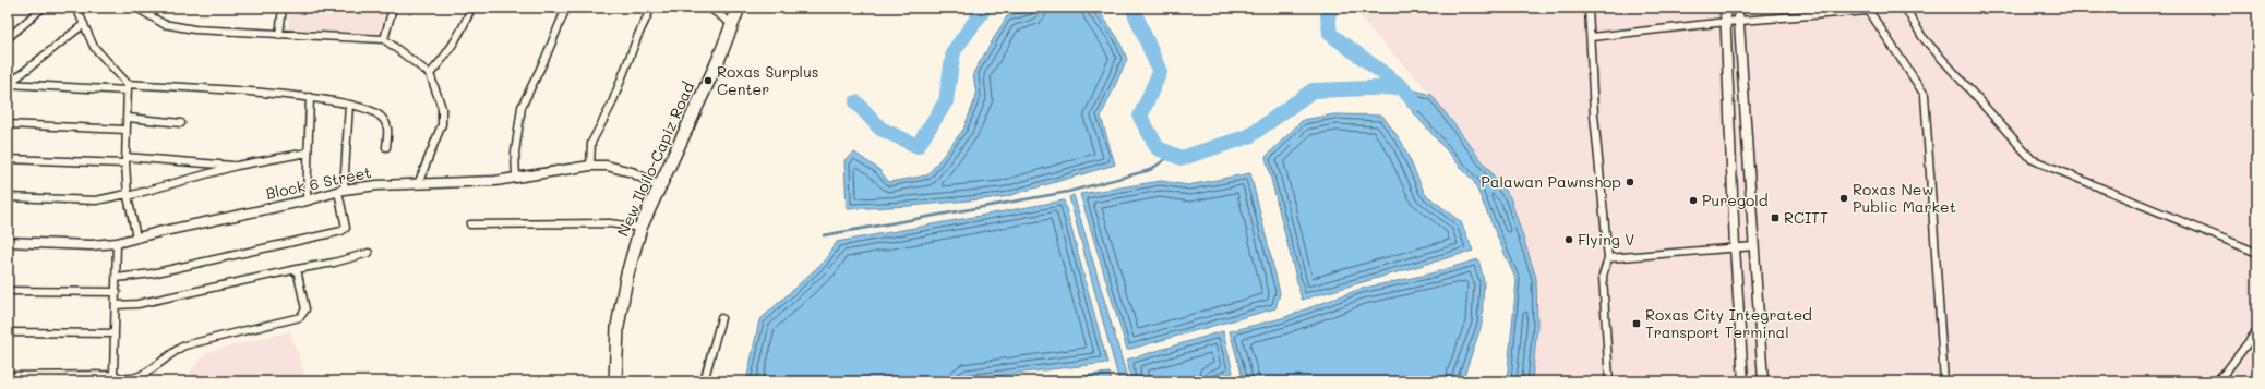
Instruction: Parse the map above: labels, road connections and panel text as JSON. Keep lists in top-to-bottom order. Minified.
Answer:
{"streets":{"highway":["New Iloilo-Capiz Road"],"street":["Block 6 Street"]},"crossings":[["New Iloilo-Capiz Road","Block 6 Street"]],"places":{"other":["Roxas Surplus Center","Palawan Pawnshop","Roxas New Public Market","Puregold","Flying V"],"transit":["RCITT","Roxas City Integrated Transport Terminal"]}}
